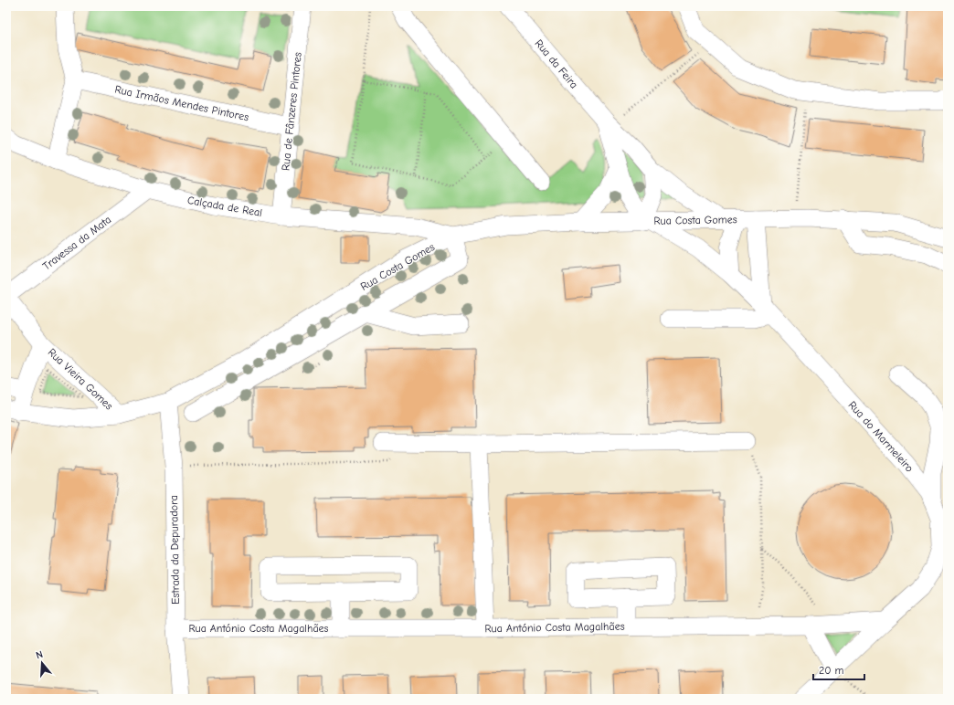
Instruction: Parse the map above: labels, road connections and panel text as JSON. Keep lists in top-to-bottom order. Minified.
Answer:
{"streets":{"street":["Rua da Feira","Rua Irmãos Mendes Pintores","Rua de Fânzeres Pintores","Calçada de Real","Rua Costa Gomes","Travessa da Mata","Rua Vieira Gomes","Rua do Marmeleiro","Estrada da Depuradora","Rua António Costa Magalhães"]},"crossings":[["Rua da Feira","Rua Costa Gomes"],["Rua da Feira","Rua do Marmeleiro"],["Rua Irmãos Mendes Pintores","Rua de Fânzeres Pintores"],["Rua de Fânzeres Pintores","Calçada de Real"],["Calçada de Real","Rua Costa Gomes"],["Calçada de Real","Travessa da Mata"],["Rua Costa Gomes","Rua Vieira Gomes"],["Rua Costa Gomes","Rua do Marmeleiro"],["Rua Costa Gomes","Estrada da Depuradora"],["Travessa da Mata","Rua Vieira Gomes"],["Rua do Marmeleiro","Rua António Costa Magalhães"],["Estrada da Depuradora","Rua António Costa Magalhães"]],"scale_bar":"20 m","north":"top"}
